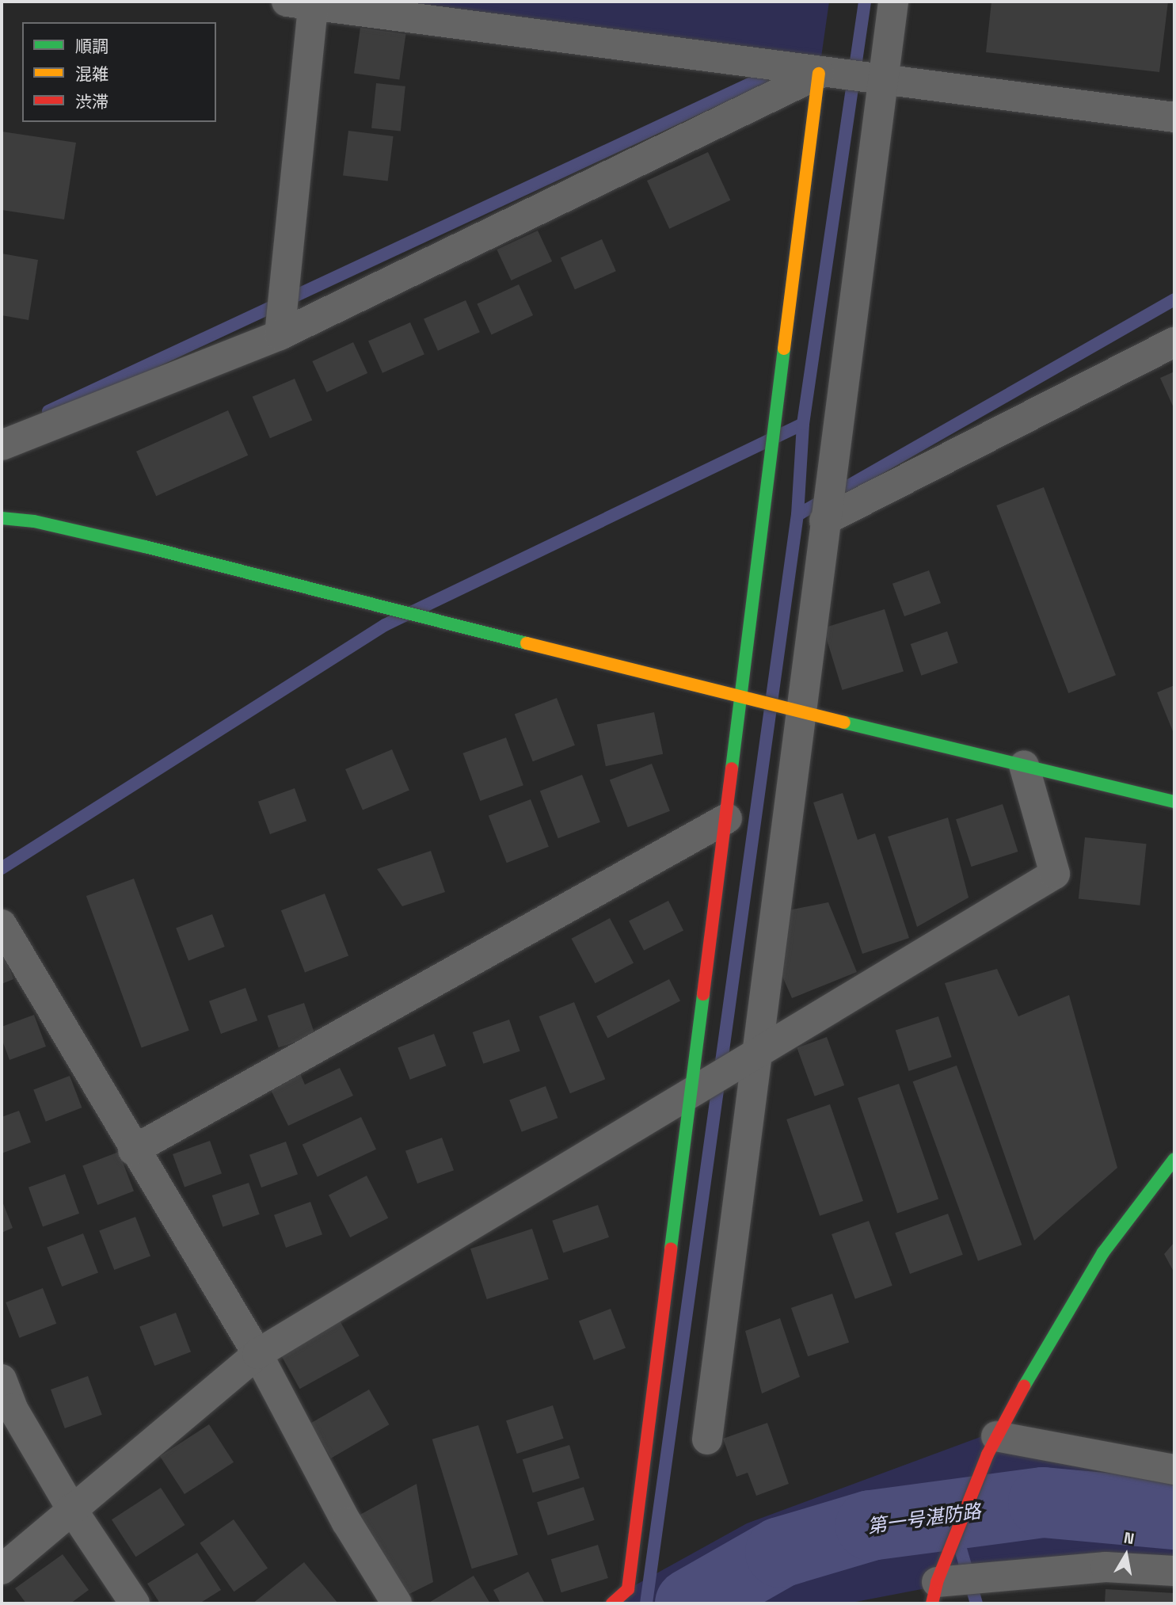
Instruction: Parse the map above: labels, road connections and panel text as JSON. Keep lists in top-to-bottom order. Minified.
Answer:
{"water":["第一号湛防路"],"legend":["順調","混雑","渋滞"],"north":"top"}
